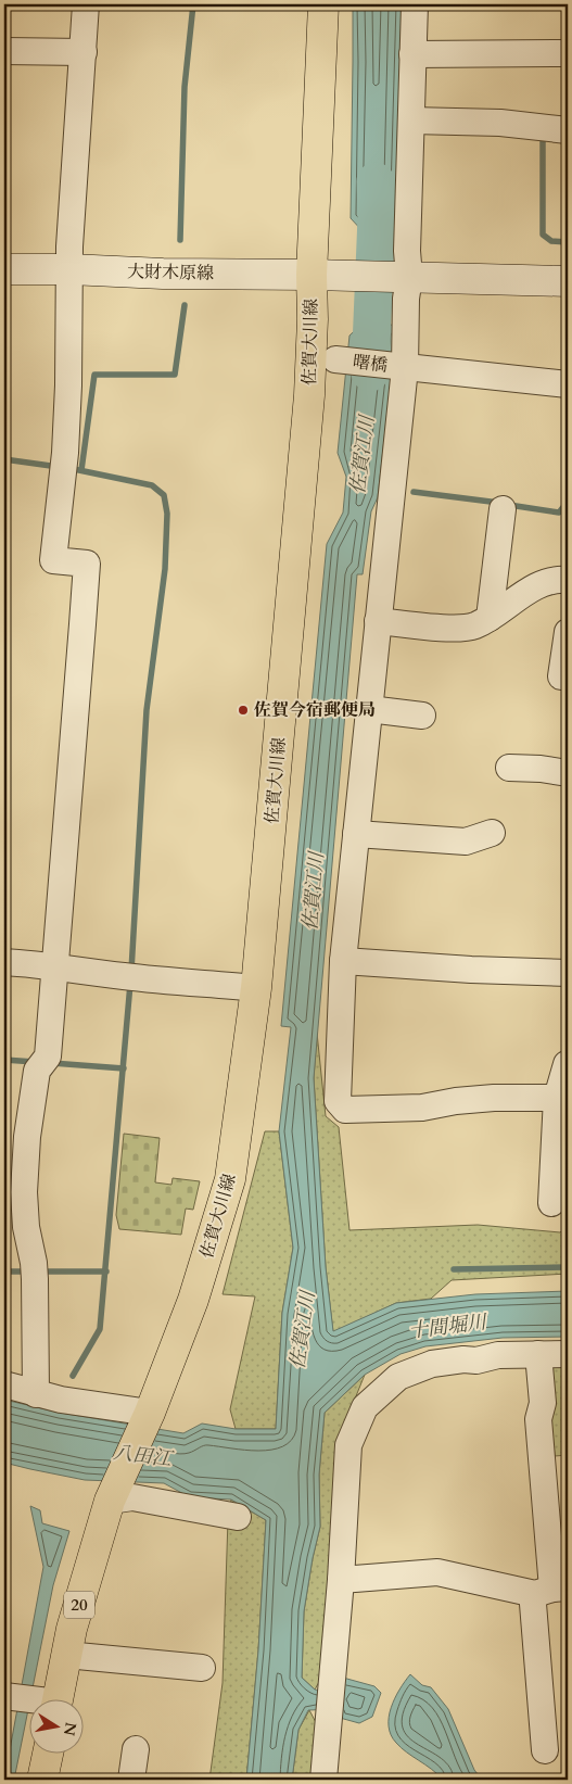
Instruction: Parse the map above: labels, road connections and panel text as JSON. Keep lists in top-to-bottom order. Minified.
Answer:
{"streets":{"main road":["佐賀大川線","20"],"street":["大財木原線","曙橋"]},"crossings":[["大財木原線","佐賀大川線"],["佐賀大川線","20"]],"water":["佐賀江川","十間堀川","八田江"],"places":["佐賀今宿郵便局"],"north":"right"}
